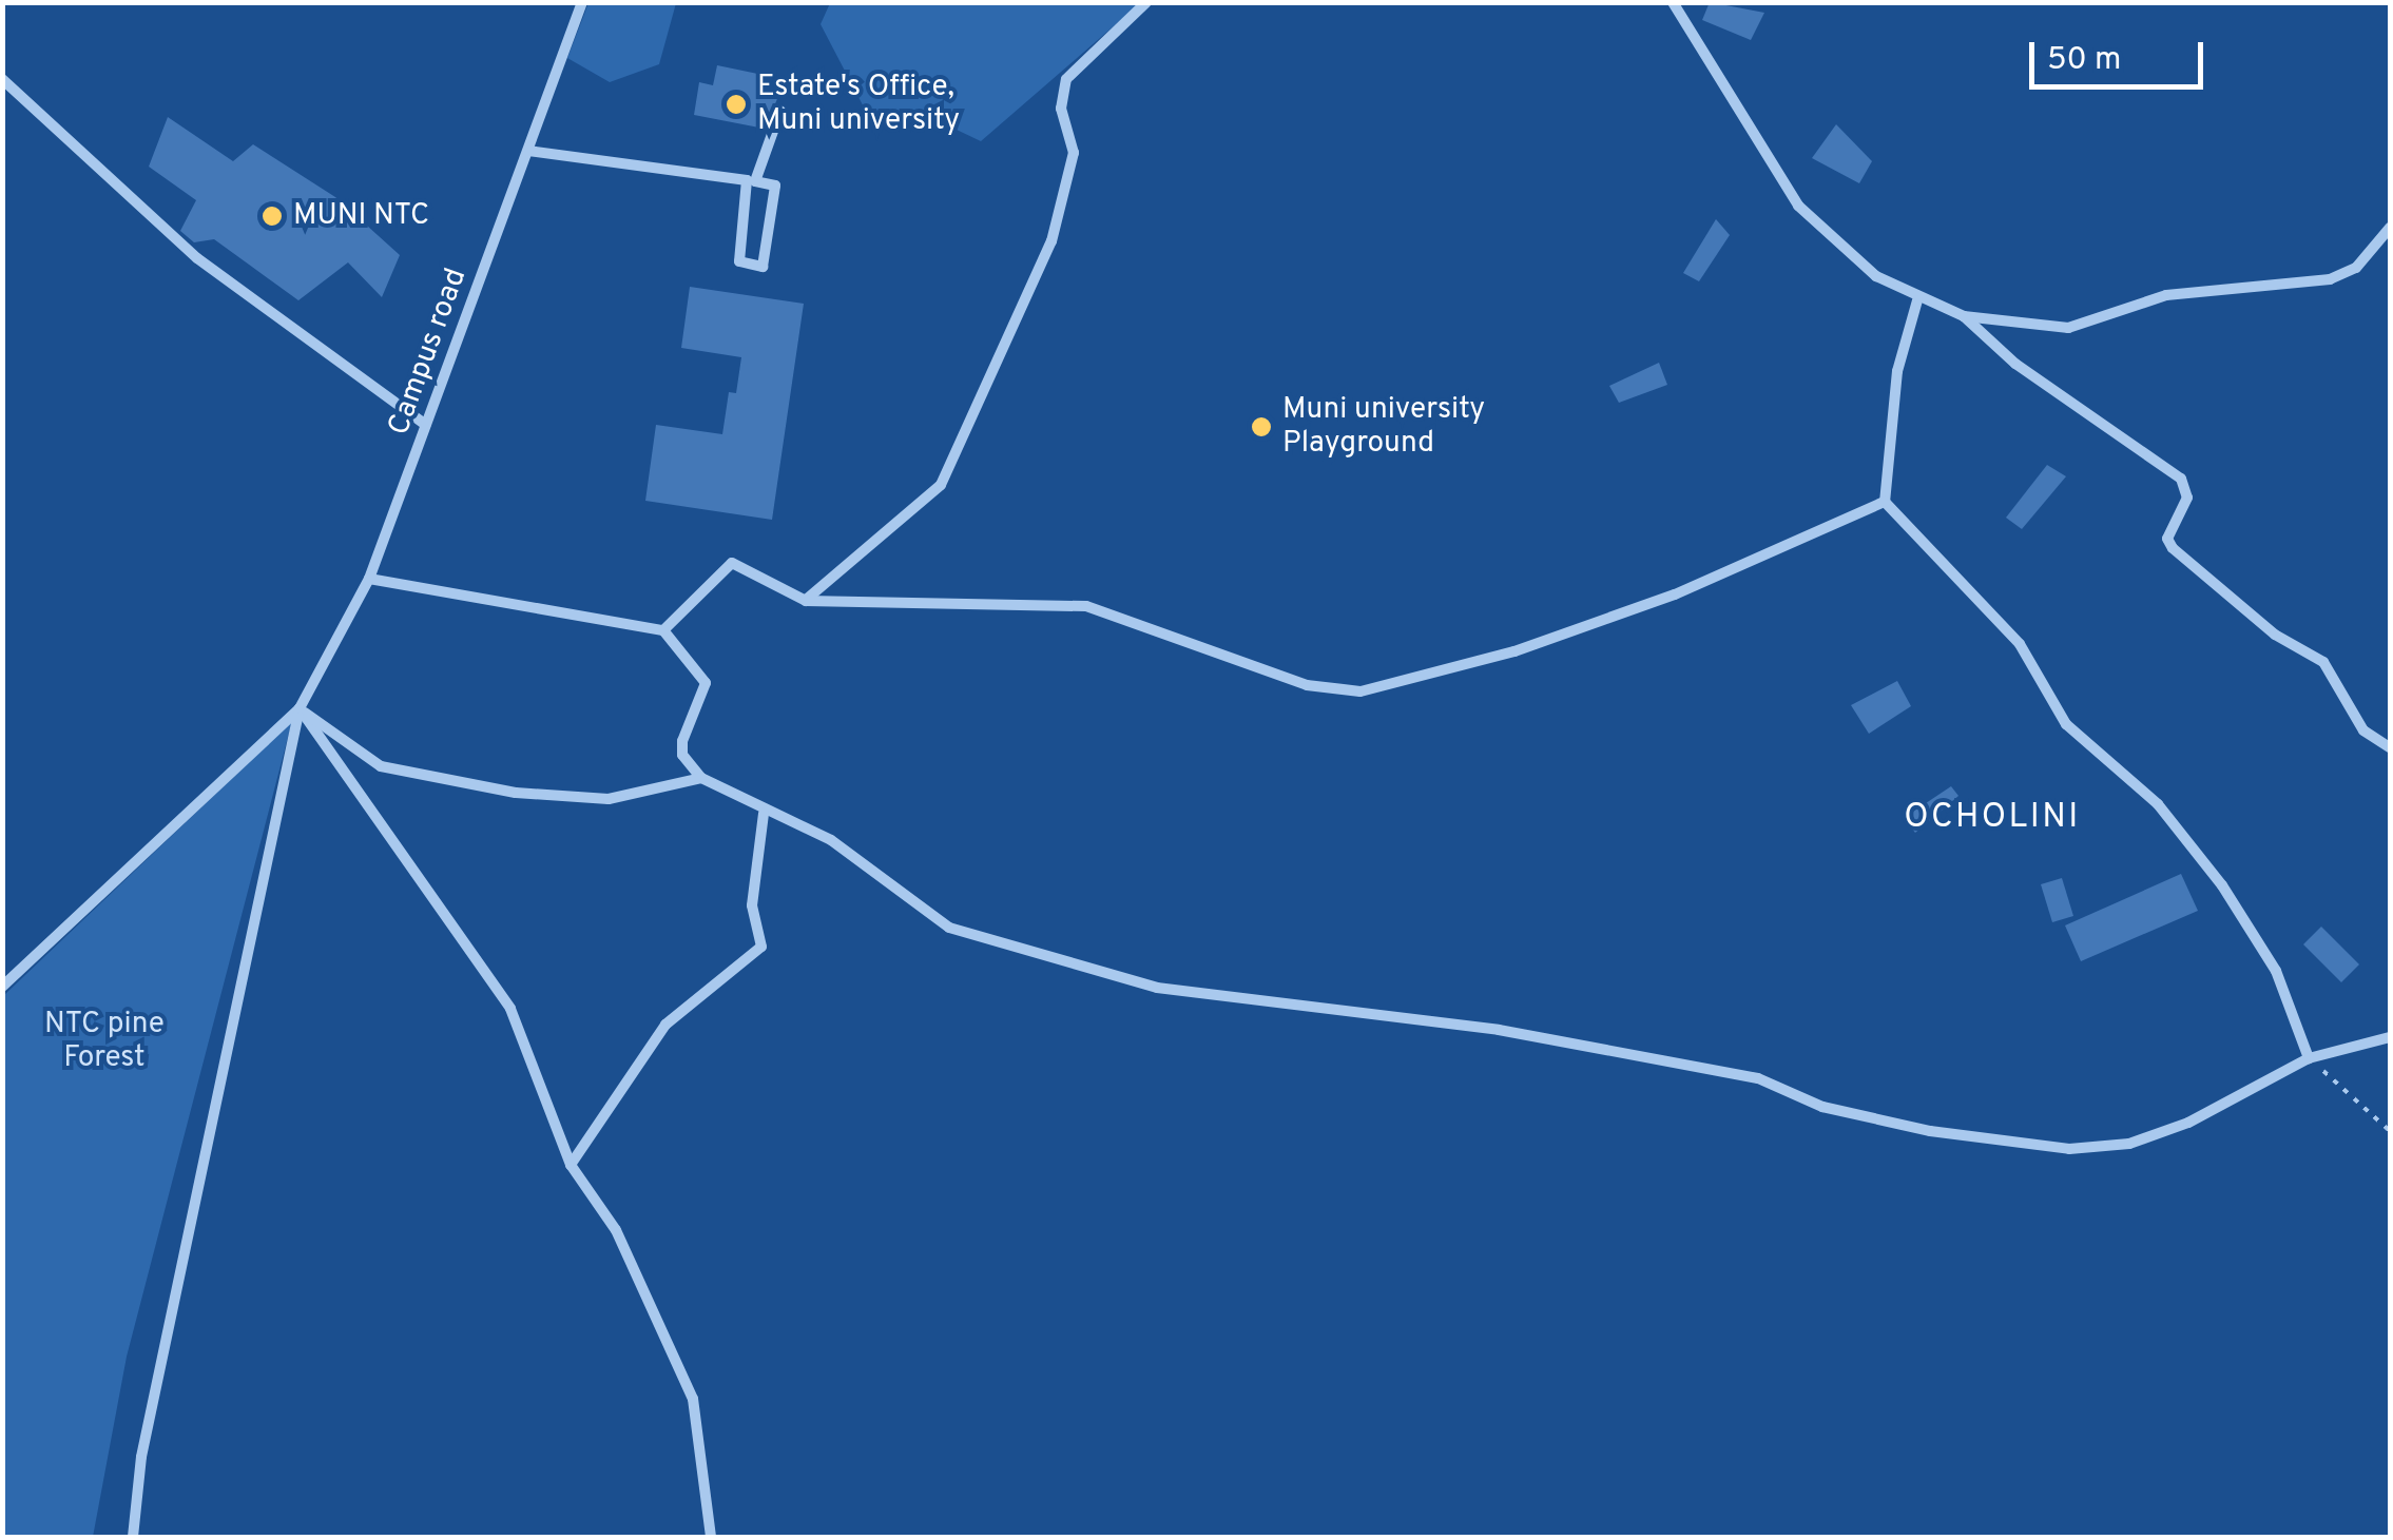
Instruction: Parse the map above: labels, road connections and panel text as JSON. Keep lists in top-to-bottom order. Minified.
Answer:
{"streets":{"street":["Campus road"]},"districts":["OCHOLINI"],"parks":["NTC pine Forest"],"places":["Estate's Office, Muni university","MUNI NTC","Muni university Playground"],"scale_bar":"50 m"}
